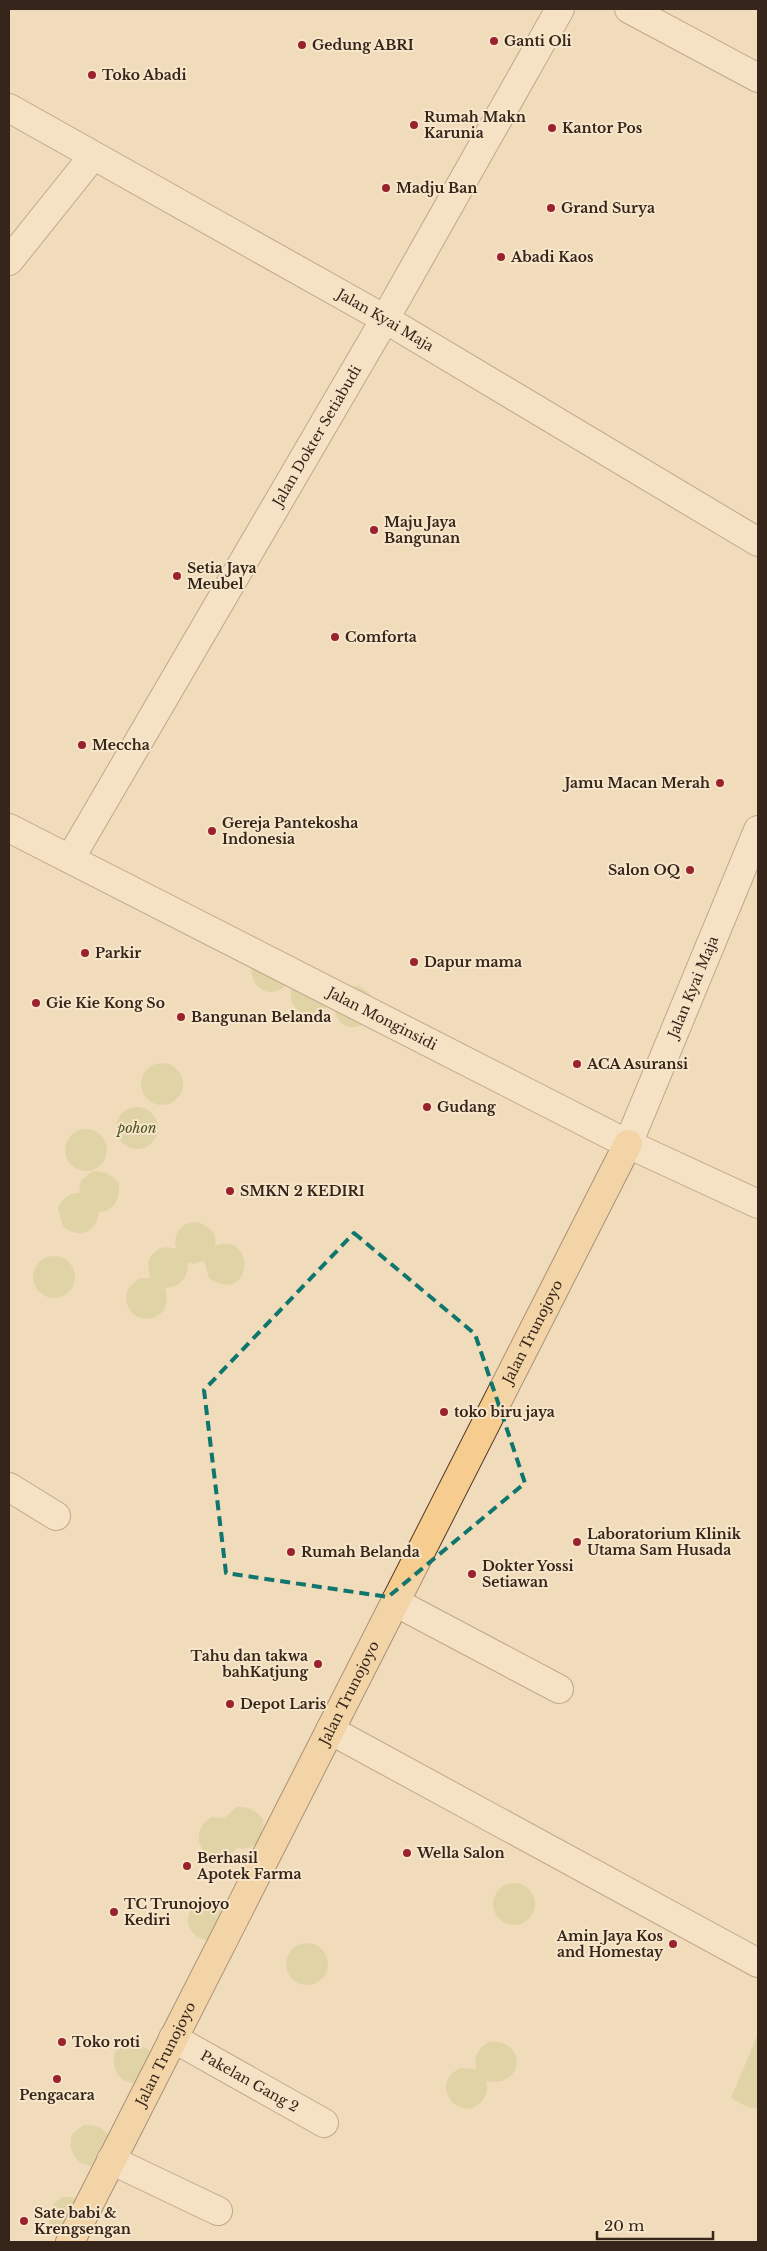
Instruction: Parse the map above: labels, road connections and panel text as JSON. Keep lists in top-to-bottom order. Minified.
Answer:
{"streets":{"main road":["Jalan Trunojoyo"],"street":["Jalan Kyai Maja","Jalan Dokter Setiabudi","Jalan Monginsidi","Pakelan Gang 2"]},"crossings":[["Jalan Kyai Maja","Jalan Dokter Setiabudi"],["Jalan Kyai Maja","Jalan Monginsidi"],["Jalan Kyai Maja","Jalan Trunojoyo"],["Jalan Dokter Setiabudi","Jalan Monginsidi"],["Jalan Monginsidi","Jalan Trunojoyo"],["Jalan Trunojoyo","Pakelan Gang 2"]],"parks":["pohon"],"places":["Ganti Oli","Gedung ABRI","Toko Abadi","Rumah Makn Karunia","Kantor Pos","Madju Ban","Grand Surya","Abadi Kaos","Maju Jaya Bangunan","Setia Jaya Meubel","Comforta","Meccha","Jamu Macan Merah","Gereja Pantekosha Indonesia","Salon OQ","Parkir","Dapur mama","Gie Kie Kong So","Bangunan Belanda","ACA Asuransi","Gudang","SMKN 2 KEDIRI","toko biru jaya","Laboratorium Klinik Utama Sam Husada","Rumah Belanda","Dokter Yossi Setiawan","Tahu dan takwa bahKatjung","Depot Laris","Wella Salon","Berhasil Apotek Farma","TC Trunojoyo Kediri","Amin Jaya Kos and Homestay","Toko roti","Pengacara","Sate babi & Krengsengan"],"scale_bar":"20 m"}
